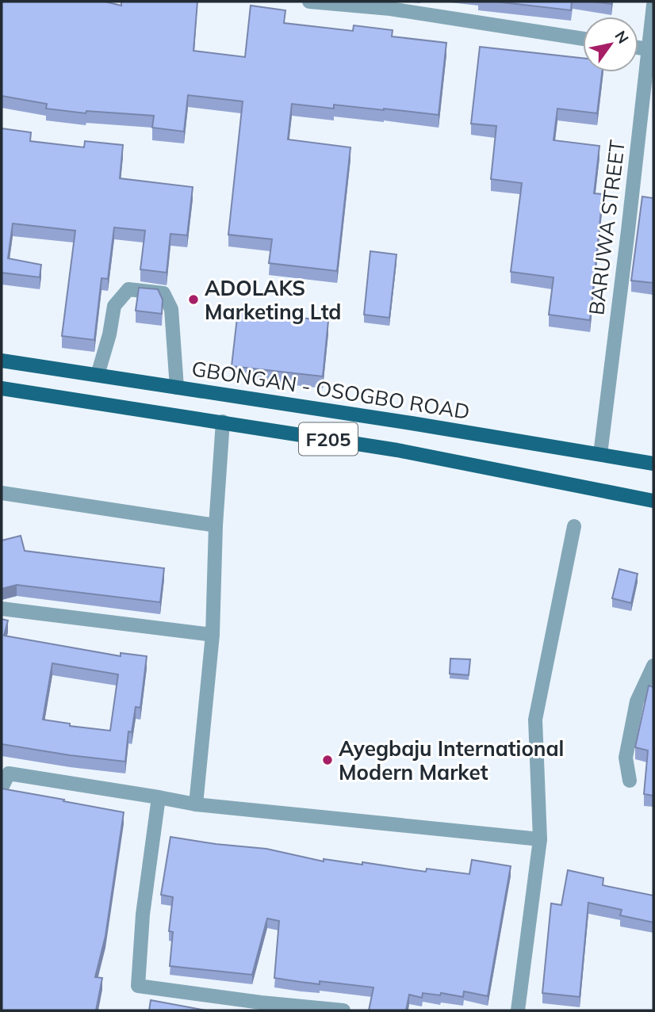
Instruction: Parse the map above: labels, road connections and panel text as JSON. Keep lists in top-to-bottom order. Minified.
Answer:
{"streets":{"main road":["GBONGAN - OSOGBO ROAD","F205"],"street":["BARUWA STREET"]},"crossings":[["BARUWA STREET","GBONGAN - OSOGBO ROAD"]],"places":["ADOLAKS Marketing Ltd","Ayegbaju International Modern Market"],"north":"top right"}
